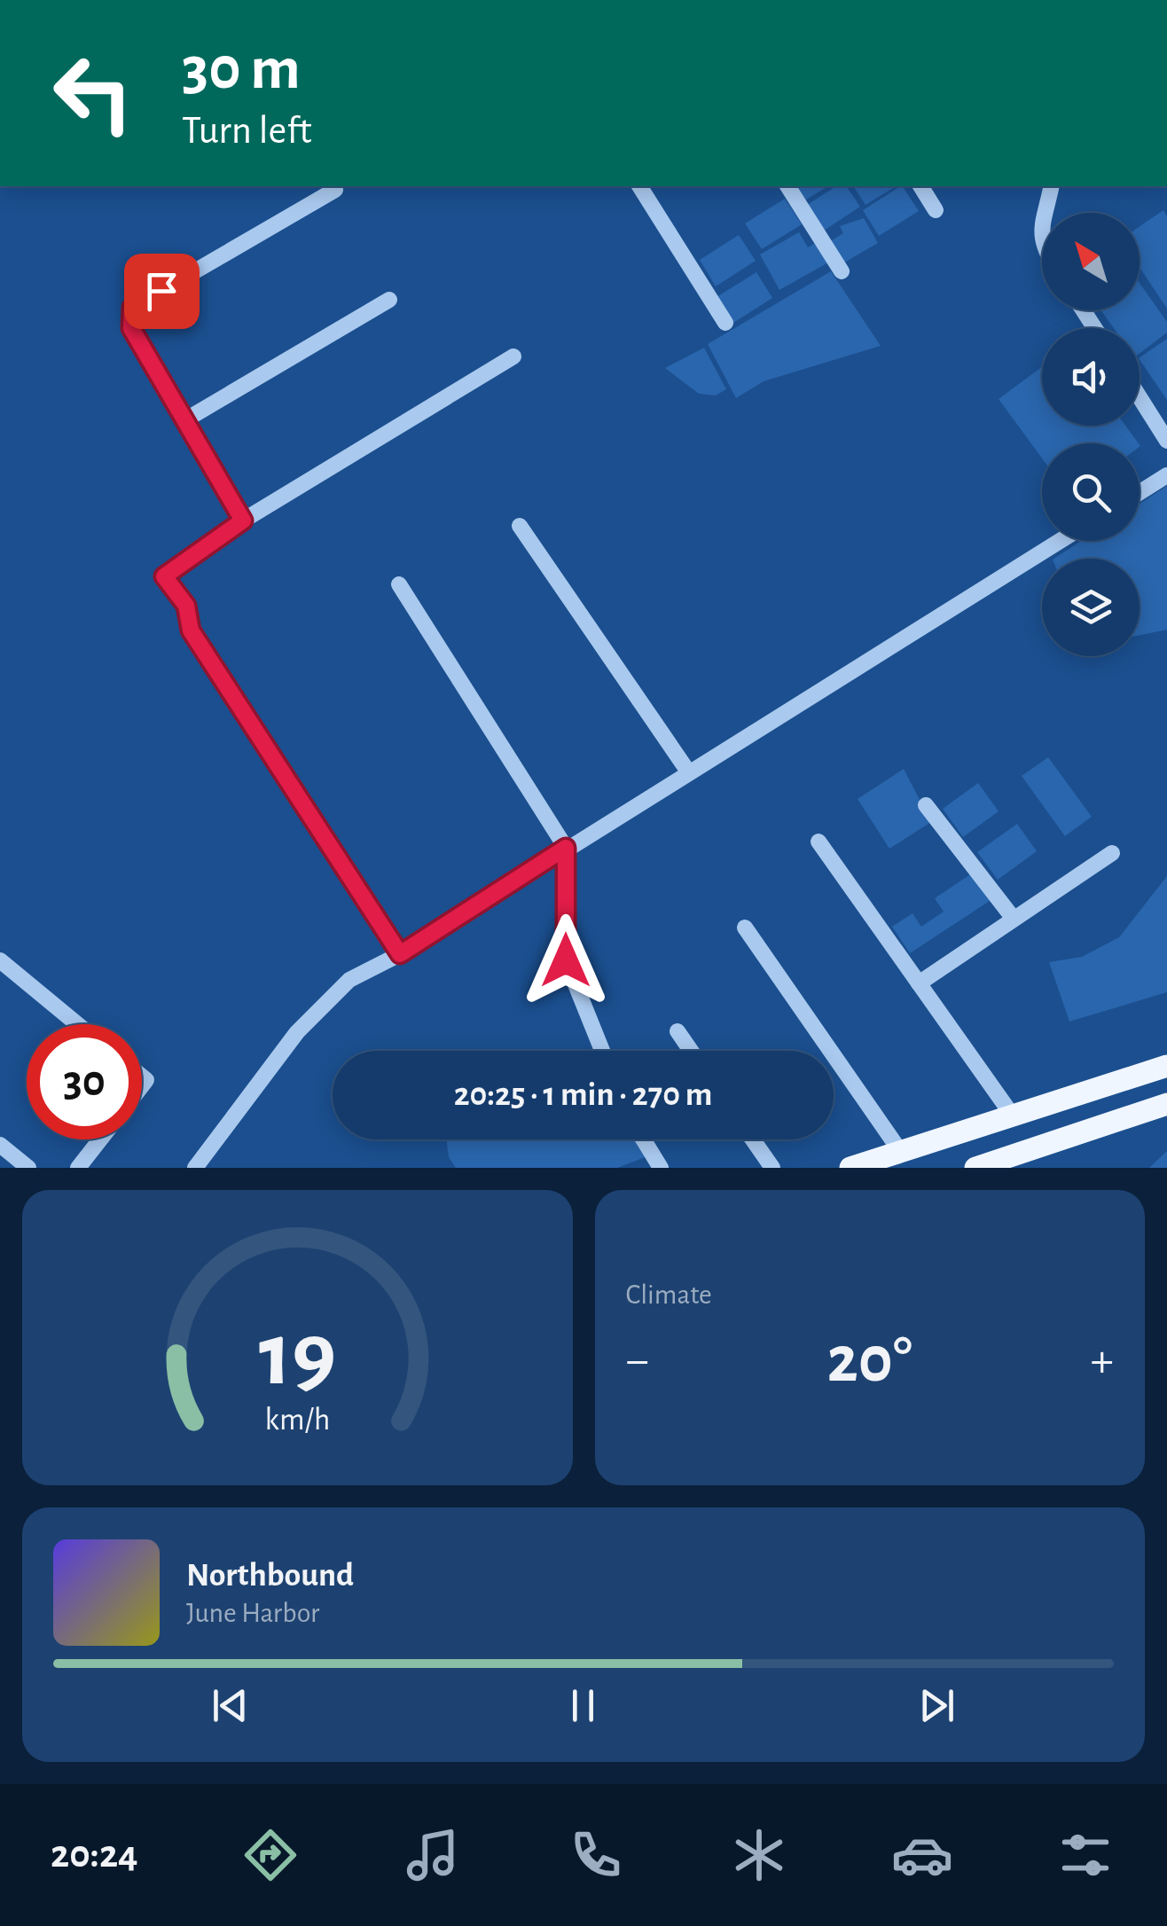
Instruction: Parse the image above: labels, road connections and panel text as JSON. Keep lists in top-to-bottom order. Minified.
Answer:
{"north":"top left","page":{"turn":["30 m","Turn left"],"limit":"30","trip":"20:25 · 1 min · 270 m","tile":"Climate","heat":["−","20°","+"],"song":["Northbound","June Harbor"],"tabs":"20:24","gauge":["19","km/h"]}}
